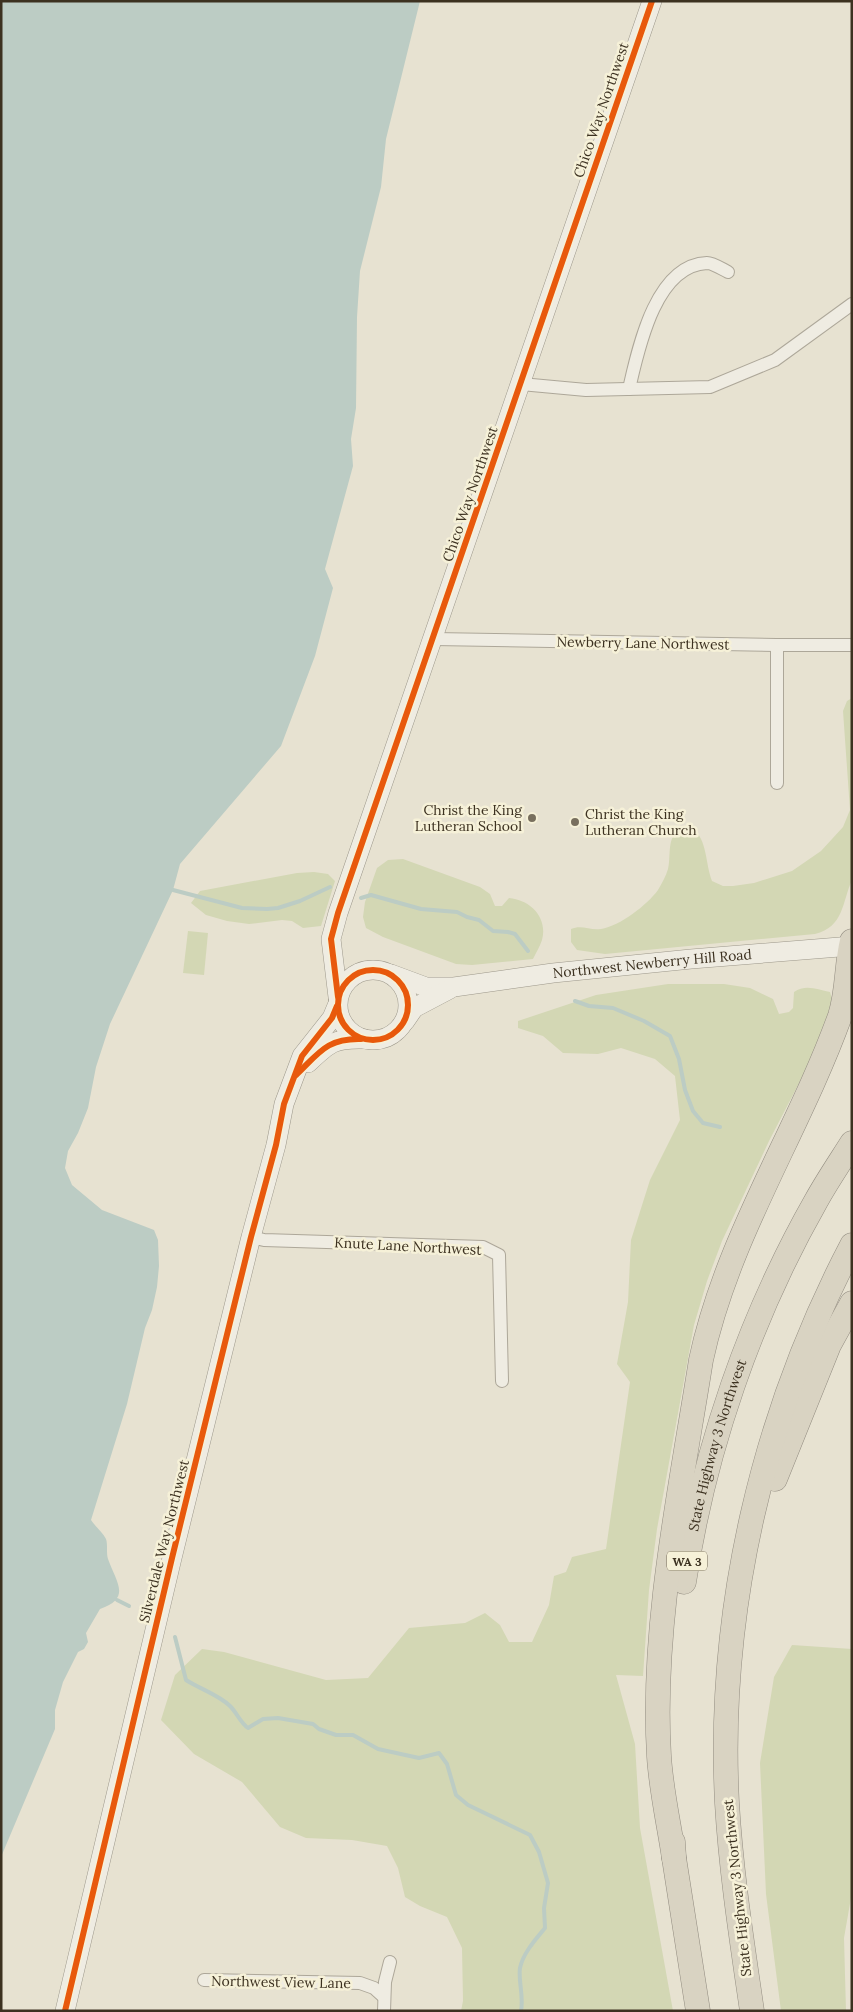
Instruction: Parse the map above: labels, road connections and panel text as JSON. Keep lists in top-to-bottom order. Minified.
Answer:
{"streets":{"highway":["State Highway 3 Northwest","WA 3"],"main road":["Chico Way Northwest","Northwest Newberry Hill Road","Silverdale Way Northwest"],"street":["Newberry Lane Northwest","Knute Lane Northwest","Northwest View Lane"]},"crossings":[["Chico Way Northwest","Newberry Lane Northwest"],["Chico Way Northwest","Northwest Newberry Hill Road"],["Chico Way Northwest","Silverdale Way Northwest"],["Northwest Newberry Hill Road","Silverdale Way Northwest"],["Knute Lane Northwest","Silverdale Way Northwest"]],"places":["Christ the King Lutheran School","Christ the King Lutheran Church"]}
